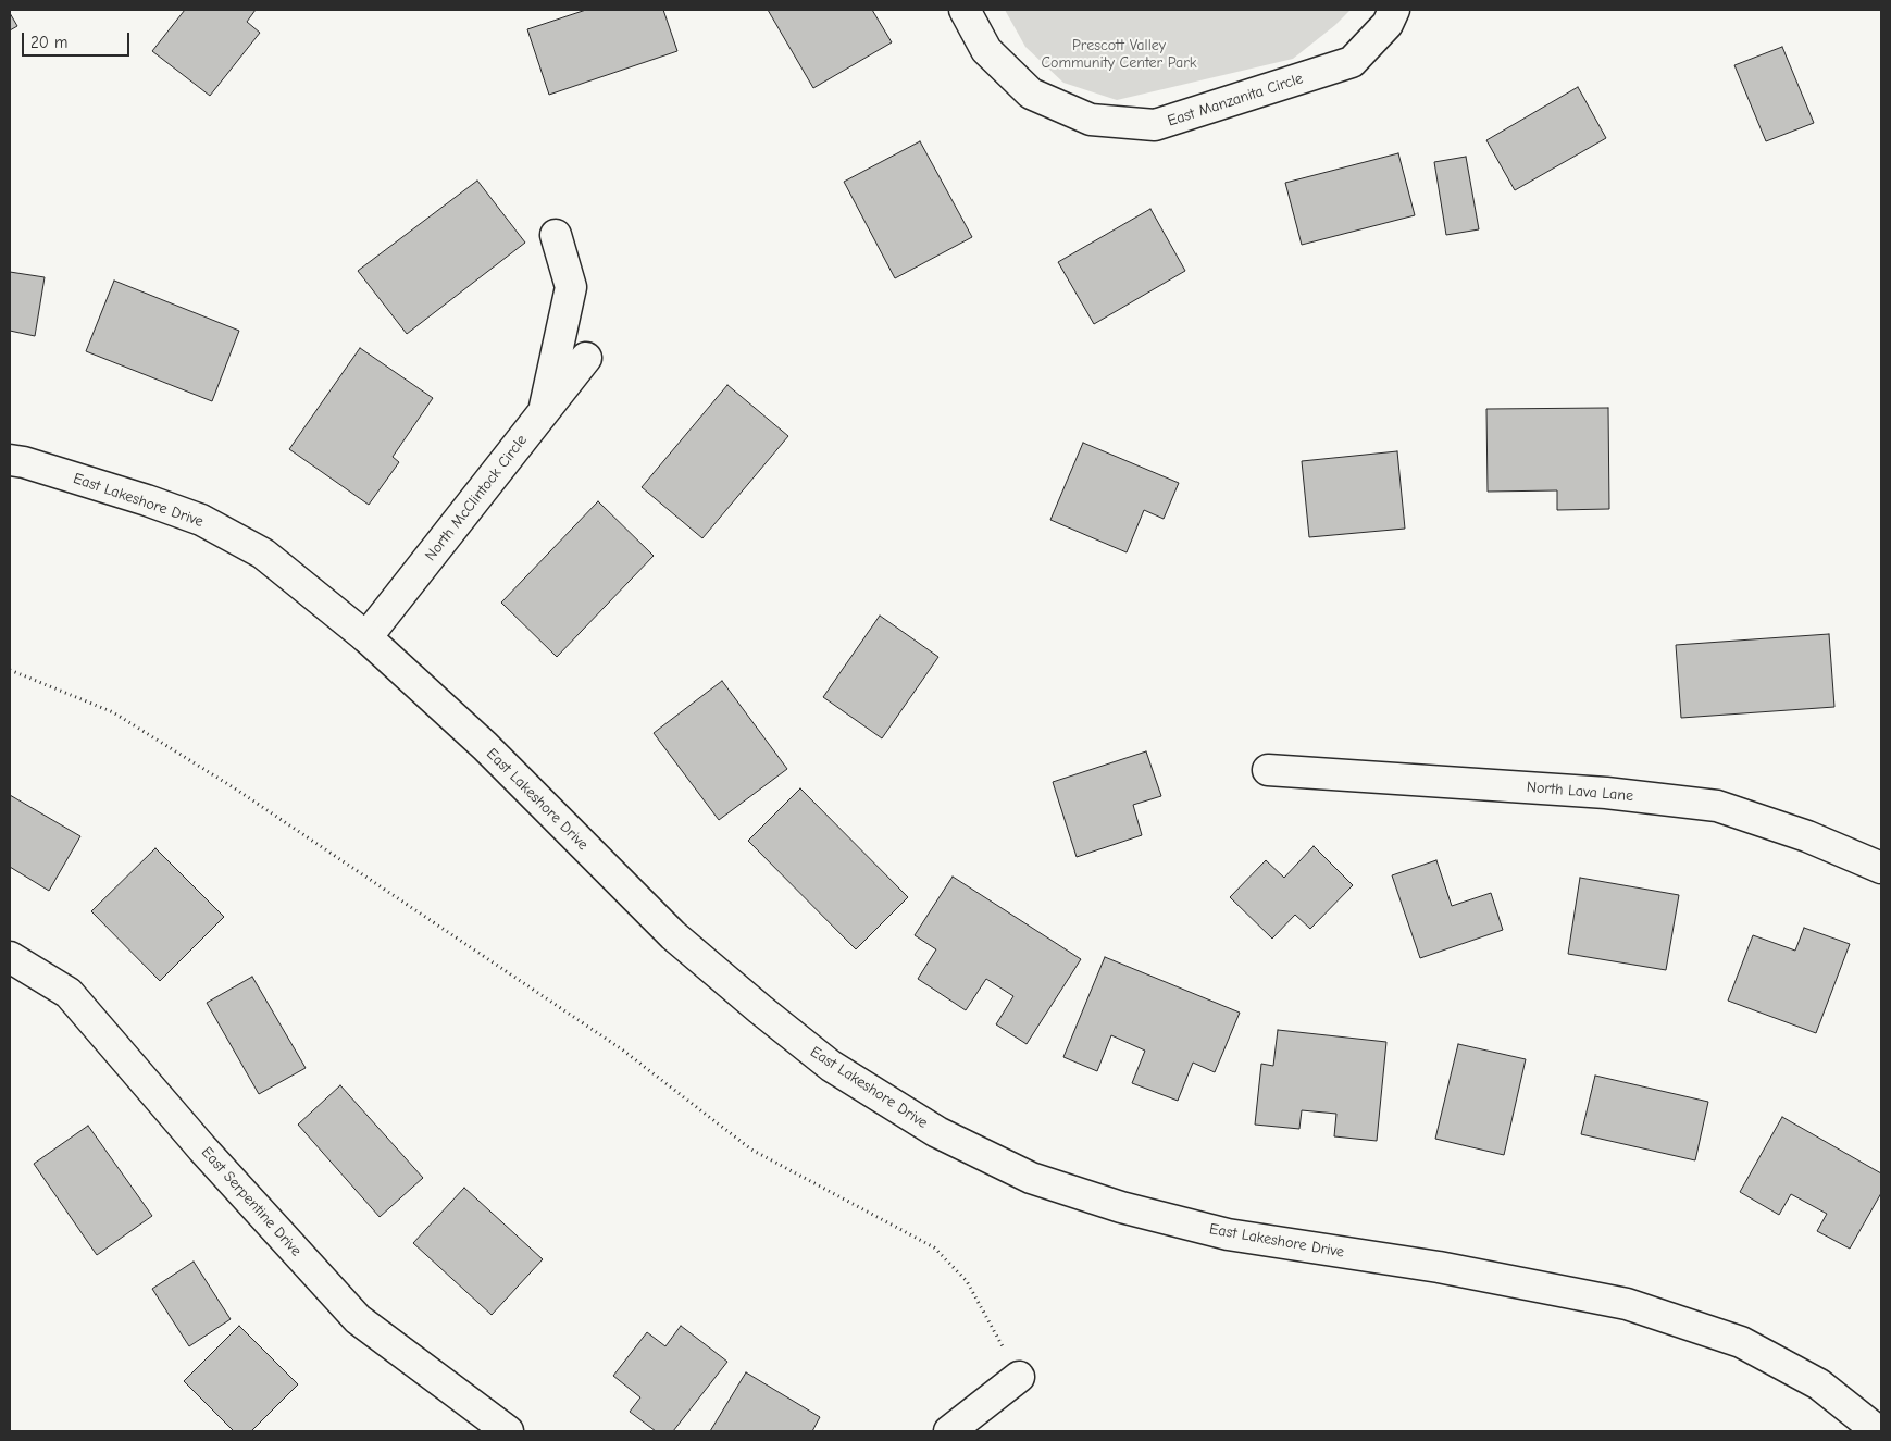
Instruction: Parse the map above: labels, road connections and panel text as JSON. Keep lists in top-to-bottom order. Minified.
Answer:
{"streets":{"street":["East Manzanita Circle","North McClintock Circle","East Lakeshore Drive","North Lava Lane","East Serpentine Drive"]},"crossings":[["North McClintock Circle","East Lakeshore Drive"]],"parks":["Prescott Valley Community Center Park"],"scale_bar":"20 m"}
